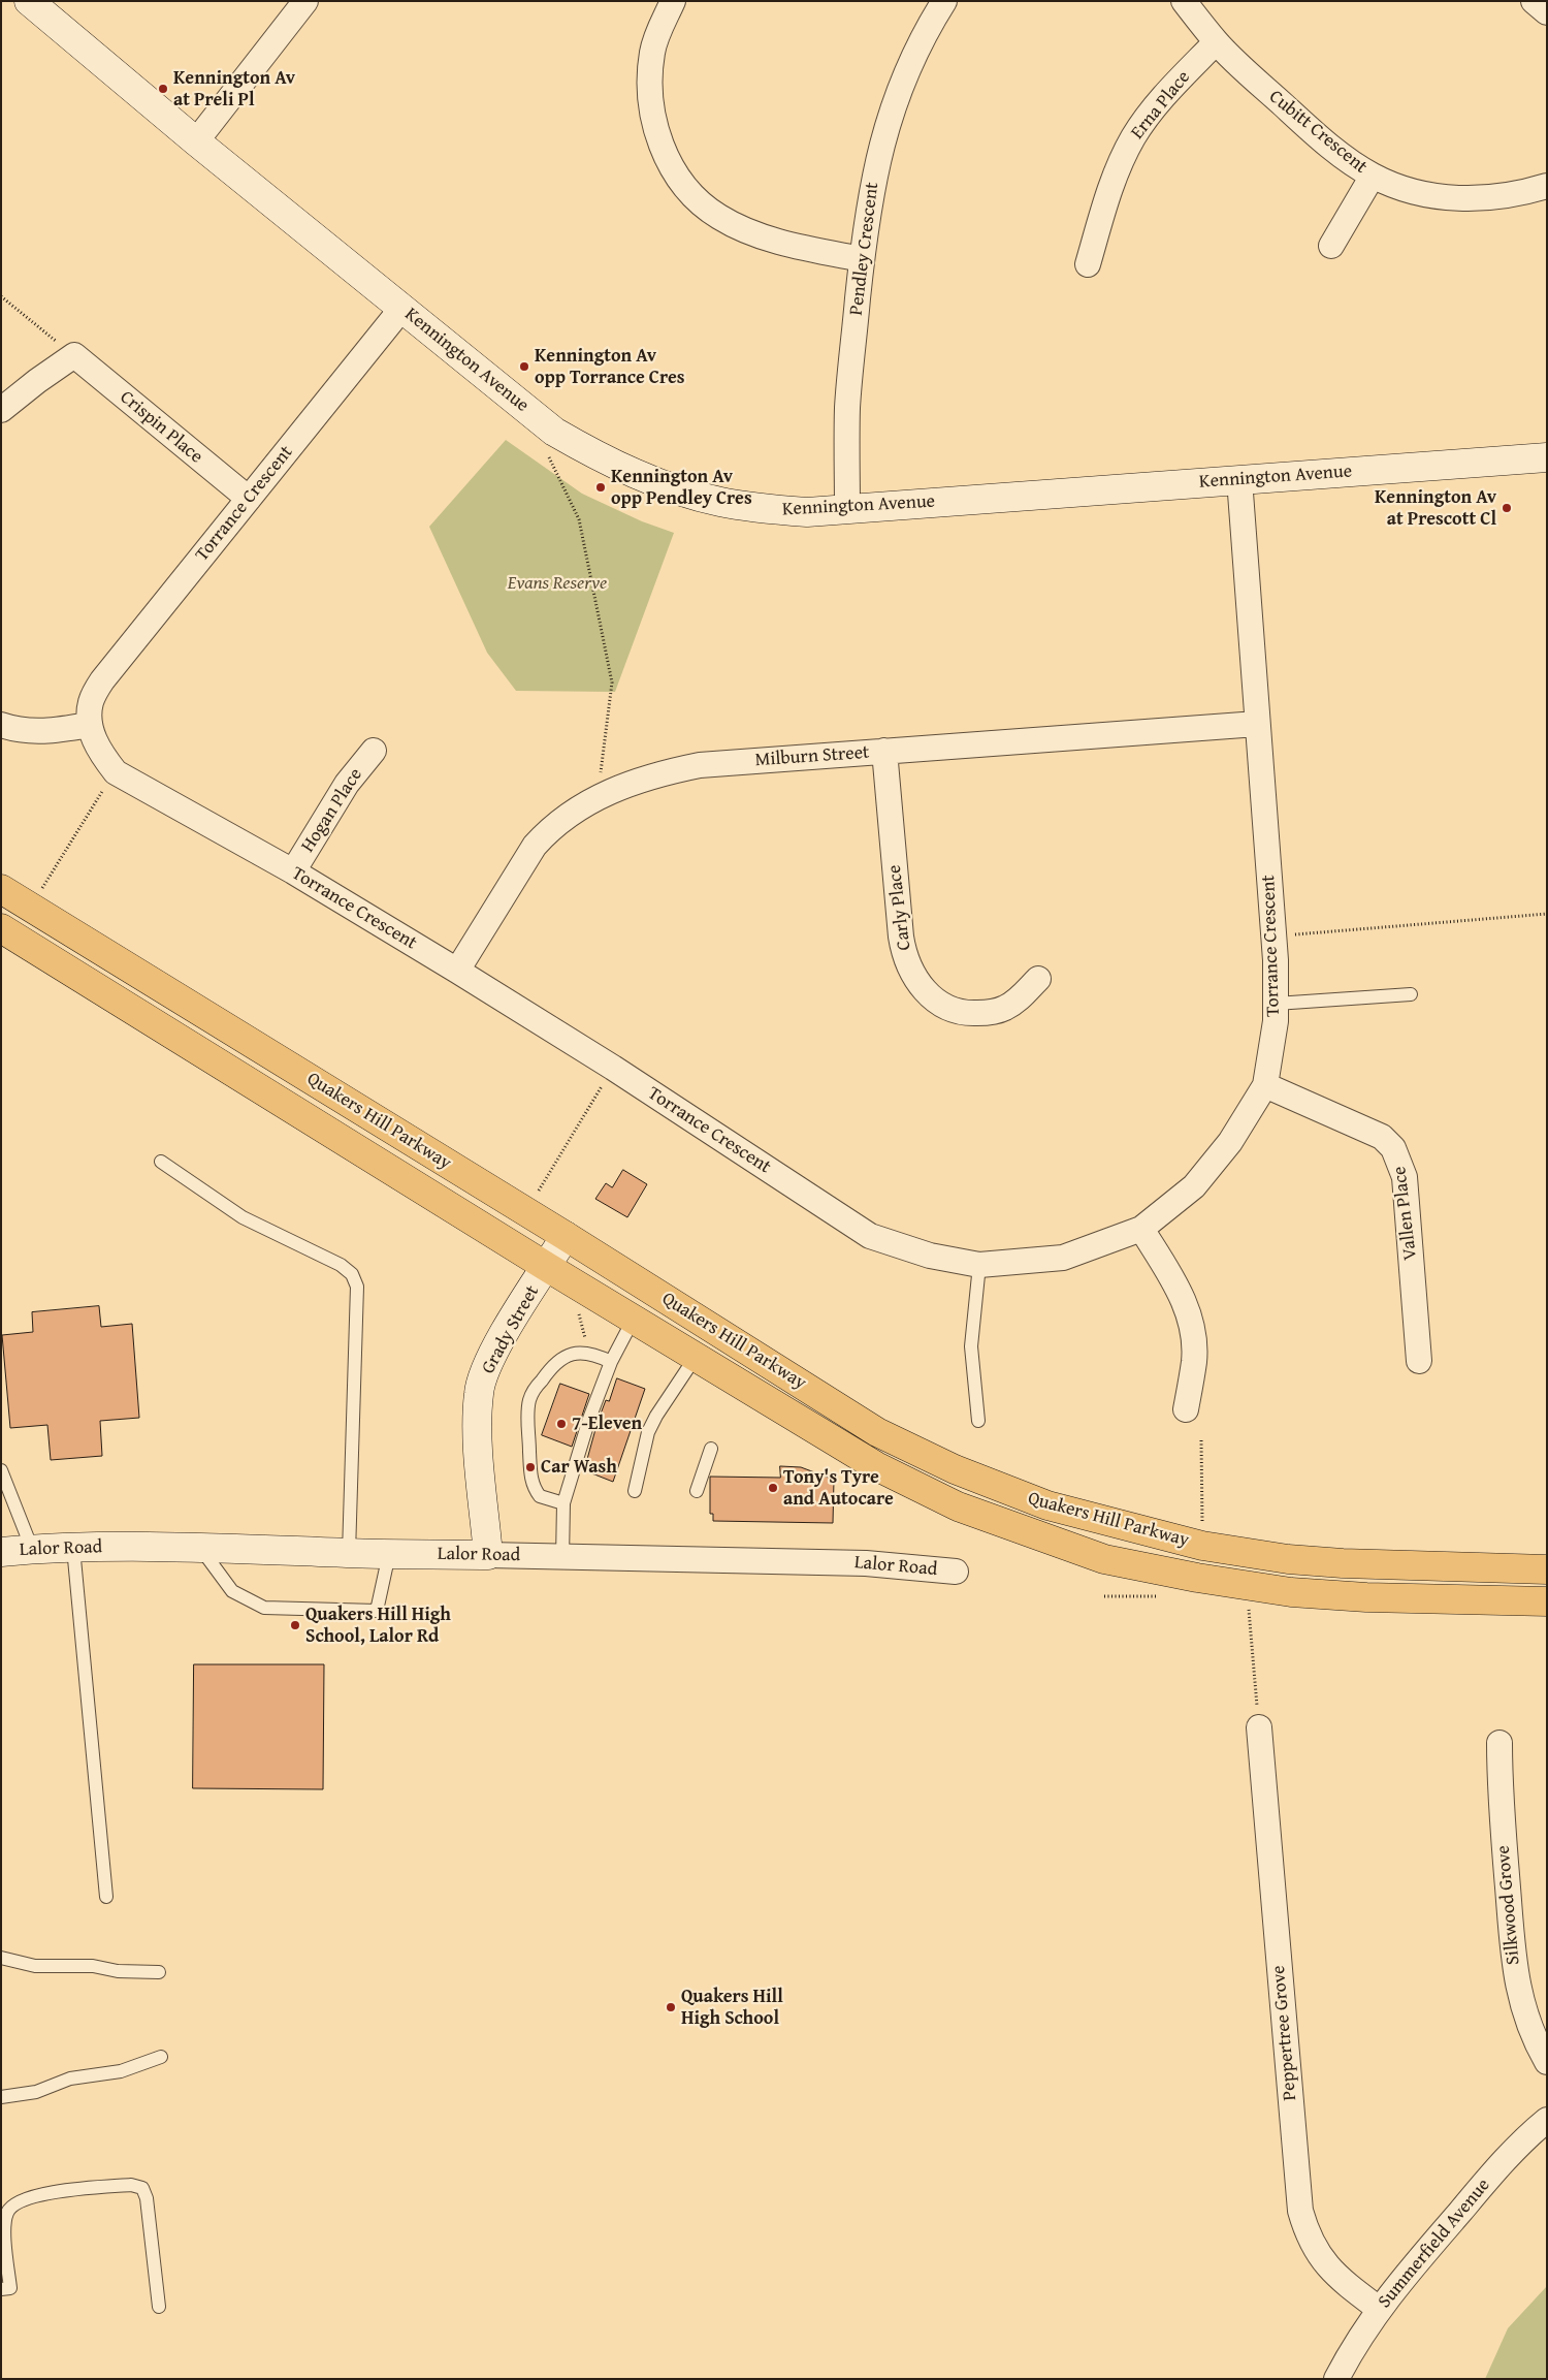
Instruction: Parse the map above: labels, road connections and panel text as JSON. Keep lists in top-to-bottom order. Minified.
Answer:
{"streets":{"main road":["Quakers Hill Parkway"],"street":["Erna Place","Cubitt Crescent","Pendley Crescent","Kennington Avenue","Crispin Place","Torrance Crescent","Milburn Street","Hogan Place","Carly Place","Vallen Place","Grady Street","Lalor Road","Silkwood Grove","Peppertree Grove","Summerfield Avenue"]},"crossings":[["Erna Place","Cubitt Crescent"],["Pendley Crescent","Kennington Avenue"],["Kennington Avenue","Torrance Crescent"],["Crispin Place","Torrance Crescent"],["Torrance Crescent","Milburn Street"],["Torrance Crescent","Hogan Place"],["Torrance Crescent","Vallen Place"],["Milburn Street","Carly Place"],["Quakers Hill Parkway","Grady Street"],["Grady Street","Lalor Road"],["Peppertree Grove","Summerfield Avenue"]],"parks":["Evans Reserve"],"places":["Kennington Av at Preli Pl","Kennington Av opp Torrance Cres","Kennington Av opp Pendley Cres","Kennington Av at Prescott Cl","7-Eleven","Car Wash","Tony's Tyre and Autocare","Quakers Hill High School, Lalor Rd","Quakers Hill High School"]}
